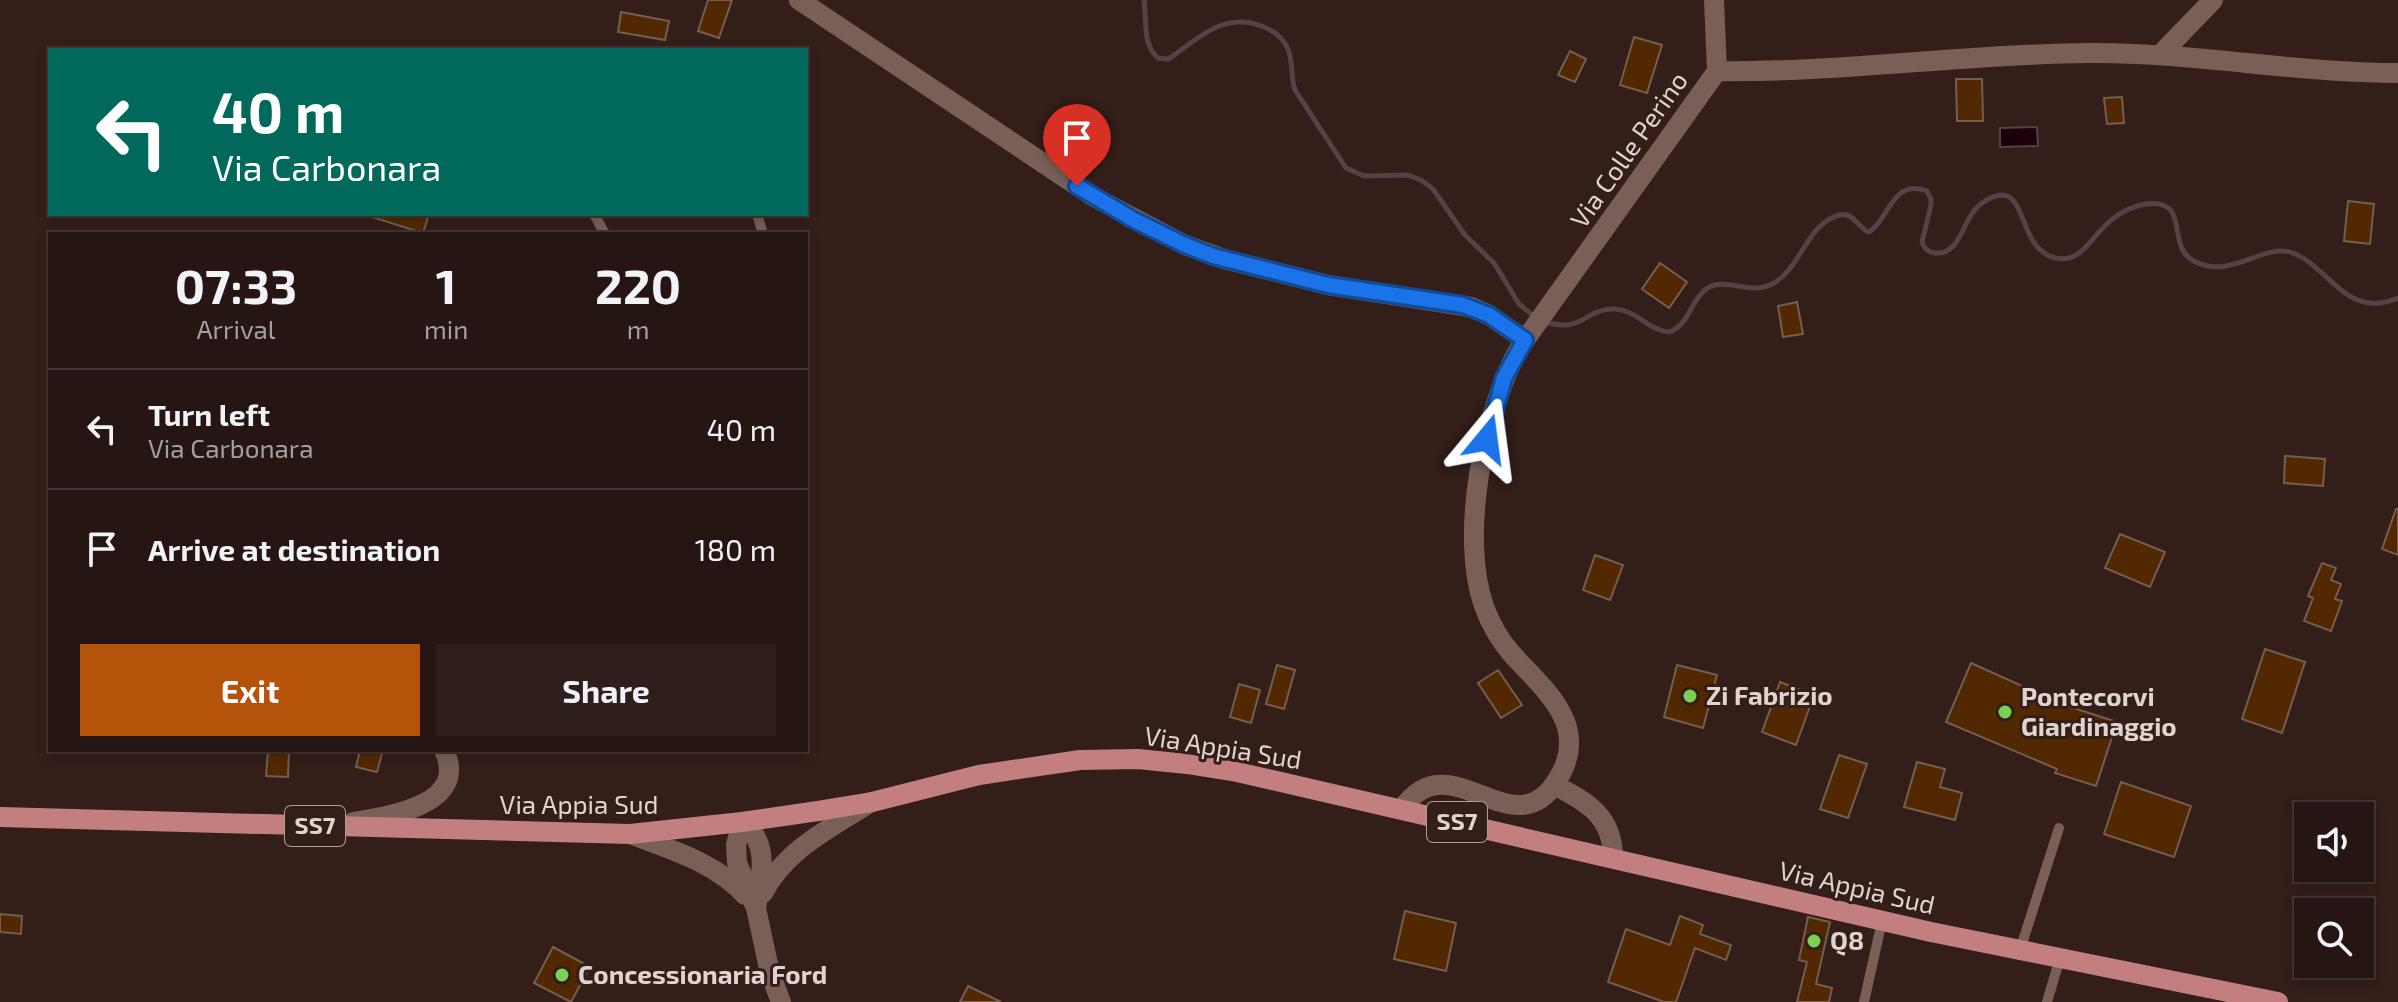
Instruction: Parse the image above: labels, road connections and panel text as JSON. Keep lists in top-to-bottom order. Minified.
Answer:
{"streets":{"main road":["Via Appia Sud","SS7"],"street":["Via Colle Perino"]},"places":["Zi Fabrizio","Pontecorvi Giardinaggio","Q8","Concessionaria Ford"],"page":{"turn":["40 m","Via Carbonara"],"eta":["07:33","Arrival","1","min","220","m"],"list":[{"name":"Turn left","note":"Via Carbonara","value":"40 m"},{"name":"Arrive at destination","value":"180 m"}],"buttons":["Exit","Share"]}}
